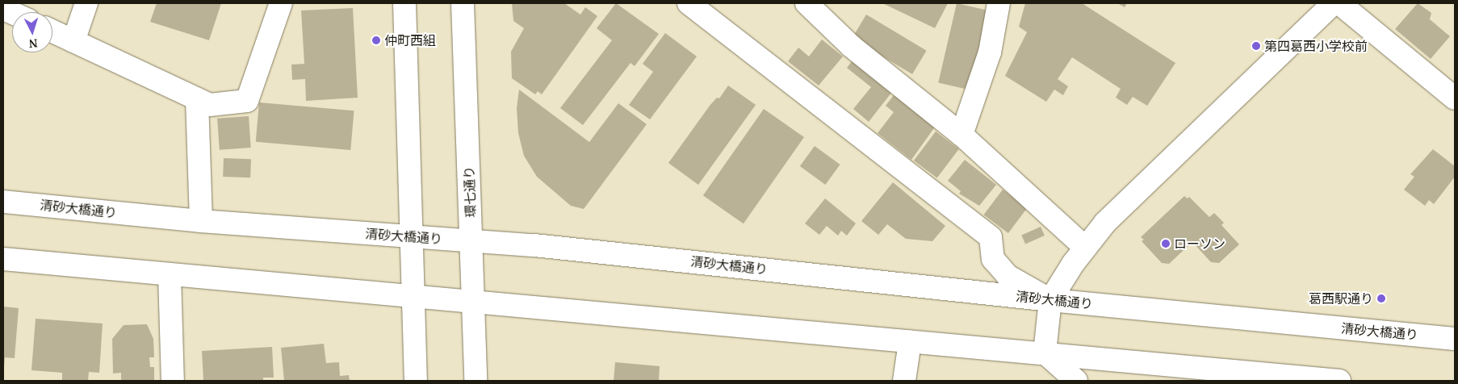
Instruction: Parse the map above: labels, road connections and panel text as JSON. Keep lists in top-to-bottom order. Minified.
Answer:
{"streets":{"main road":["環七通り","清砂大橋通り"]},"crossings":[["環七通り","清砂大橋通り"]],"places":["仲町西組","第四葛西小学校前","ローソン","葛西駅通り"],"north":"bottom"}
